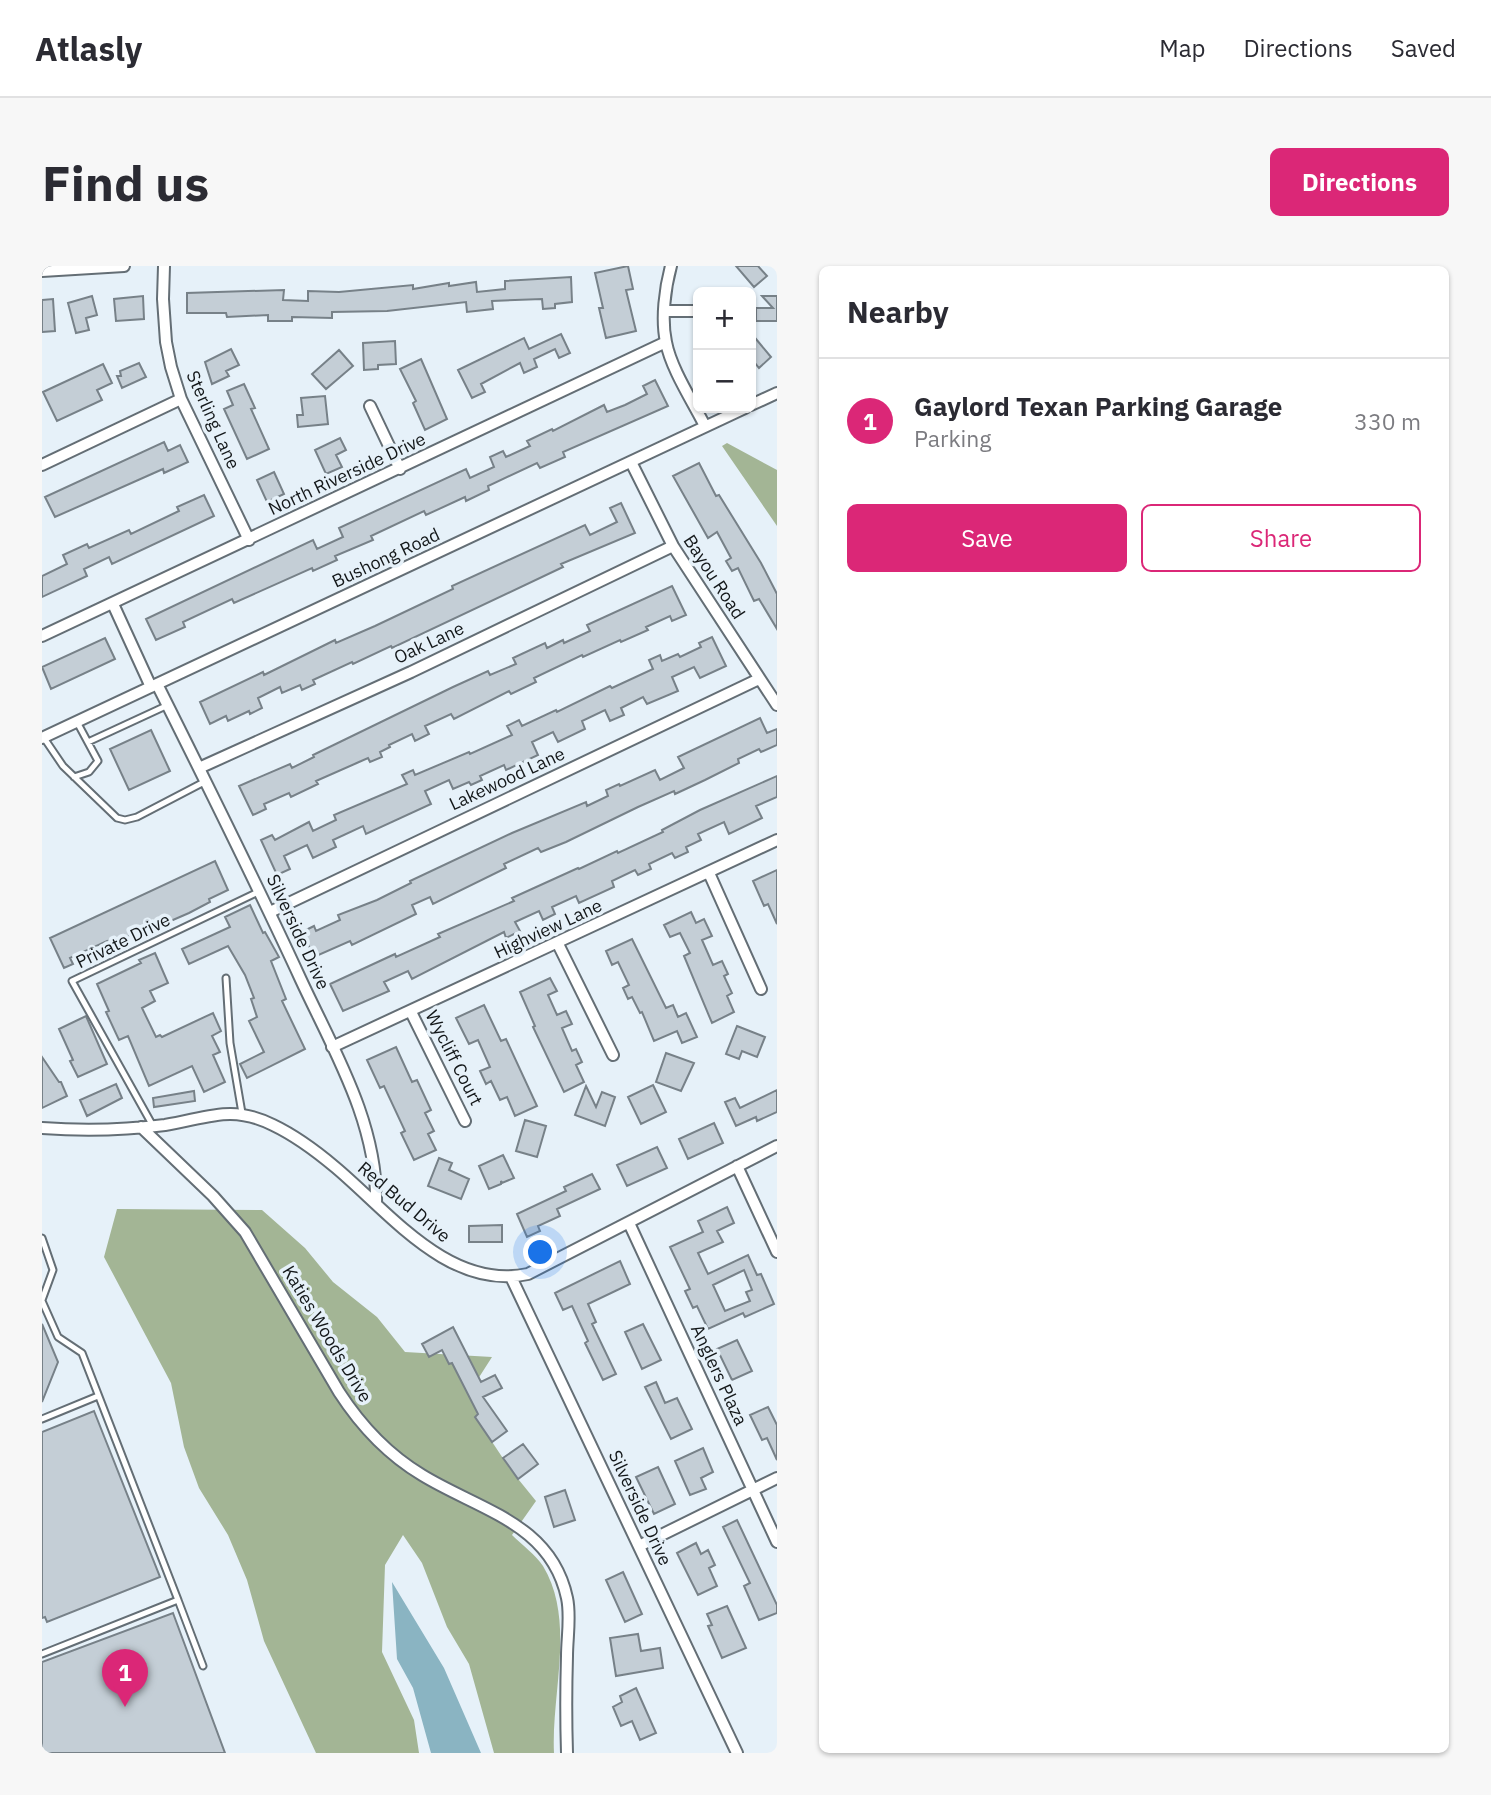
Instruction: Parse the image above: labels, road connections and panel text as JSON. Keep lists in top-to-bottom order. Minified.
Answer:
{"streets":{"street":["Sterling Lane","North Riverside Drive","Bushong Road","Bayou Road","Oak Lane","Lakewood Lane","Highview Lane","Silverside Drive","Wycliff Court","Red Bud Drive","Katies Woods Drive","Anglers Plaza"],"lane":["Private Drive"]},"crossings":[["Sterling Lane","North Riverside Drive"],["North Riverside Drive","Silverside Drive"],["Bushong Road","Bayou Road"],["Bushong Road","Silverside Drive"],["Bayou Road","Oak Lane"],["Bayou Road","Lakewood Lane"],["Oak Lane","Silverside Drive"],["Lakewood Lane","Silverside Drive"],["Highview Lane","Silverside Drive"],["Highview Lane","Wycliff Court"],["Silverside Drive","Private Drive"],["Silverside Drive","Red Bud Drive"],["Private Drive","Red Bud Drive"],["Private Drive","Katies Woods Drive"],["Red Bud Drive","Katies Woods Drive"]],"page":{"header":"Atlasly","nav":["Map","Directions","Saved"],"buttons":["Directions",["Save","Share"]],"title":"Find us","heading":"Nearby","map_buttons":["+","−"],"list":[{"mark":"1","name":"Gaylord Texan Parking Garage","note":"Parking","value":"330 m"}],"pins":"1"}}
